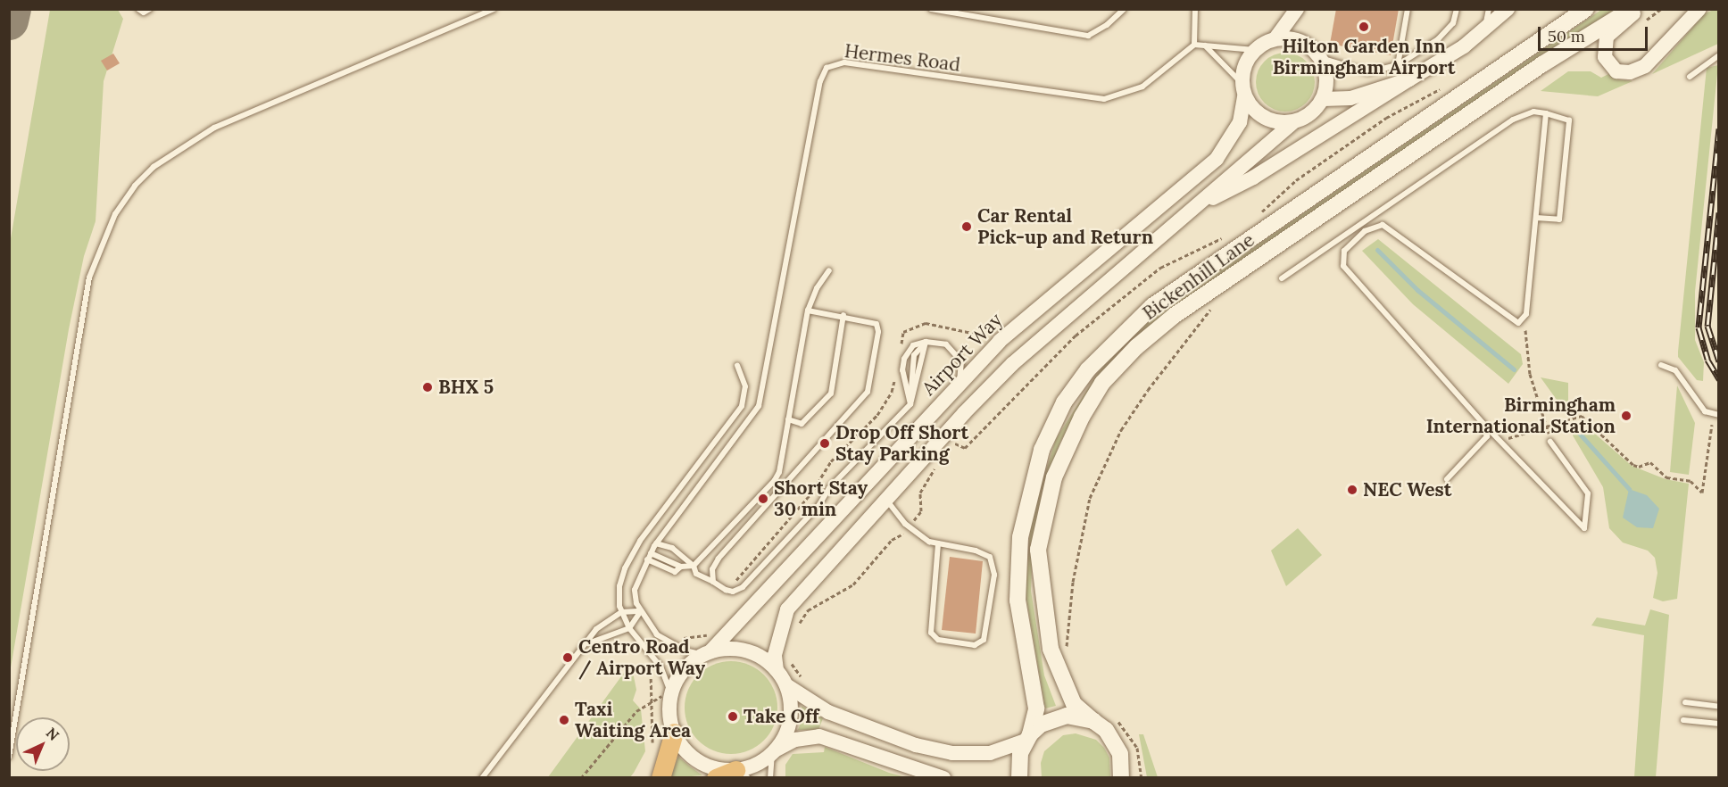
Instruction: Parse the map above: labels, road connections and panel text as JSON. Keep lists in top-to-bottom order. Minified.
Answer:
{"streets":{"main road":["Bickenhill Lane"],"street":["Airport Way"],"lane":["Hermes Road"]},"places":["Hilton Garden Inn Birmingham Airport","Car Rental Pick-up and Return","BHX 5","Birmingham International Station","Drop Off Short Stay Parking","NEC West","Short Stay 30 min","Centro Road / Airport Way","Take Off","Taxi Waiting Area"],"scale_bar":"50 m","north":"top right"}
